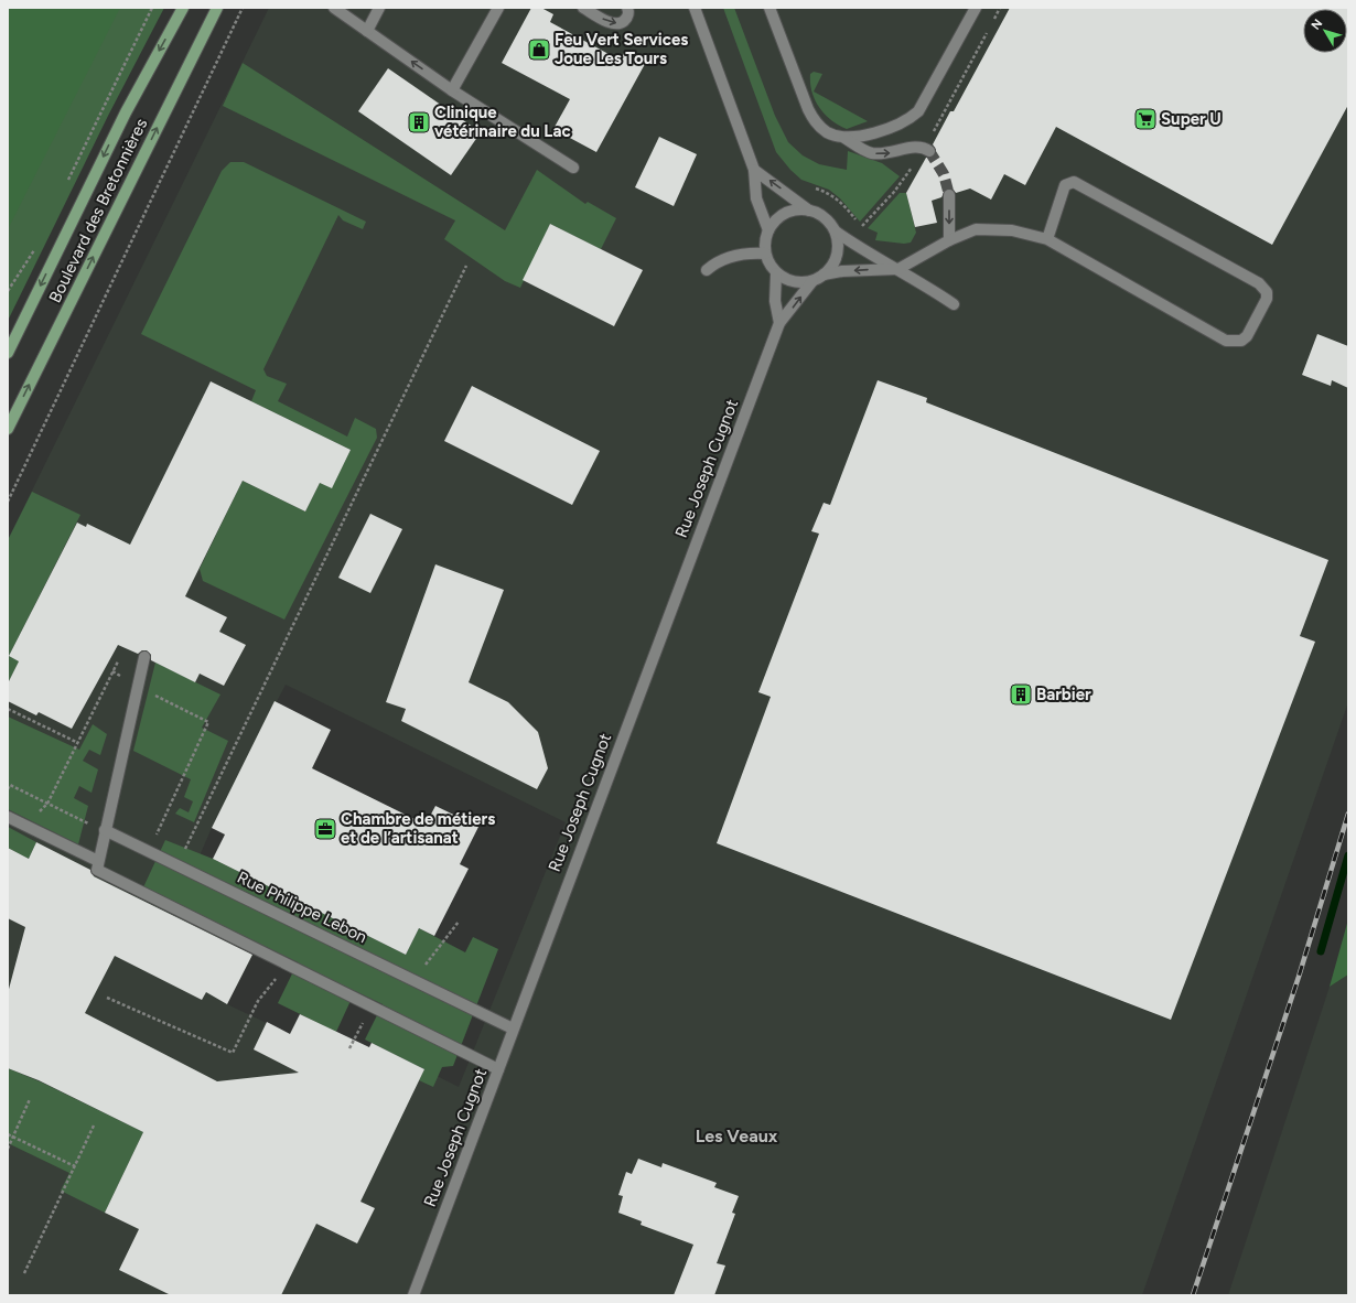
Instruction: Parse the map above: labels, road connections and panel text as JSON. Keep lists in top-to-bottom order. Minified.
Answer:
{"streets":{"main road":["Boulevard des Bretonnières"],"street":["Rue Joseph Cugnot","Rue Philippe Lebon"]},"crossings":[["Rue Joseph Cugnot","Rue Philippe Lebon"]],"districts":["Les Veaux"],"places":{"shop":["Feu Vert Services Joue Les Tours"],"supermarket":["Super U"],"building":["Clinique vétérinaire du Lac","Barbier"],"office":["Chambre de métiers et de l’artisanat"]},"north":"top left"}
